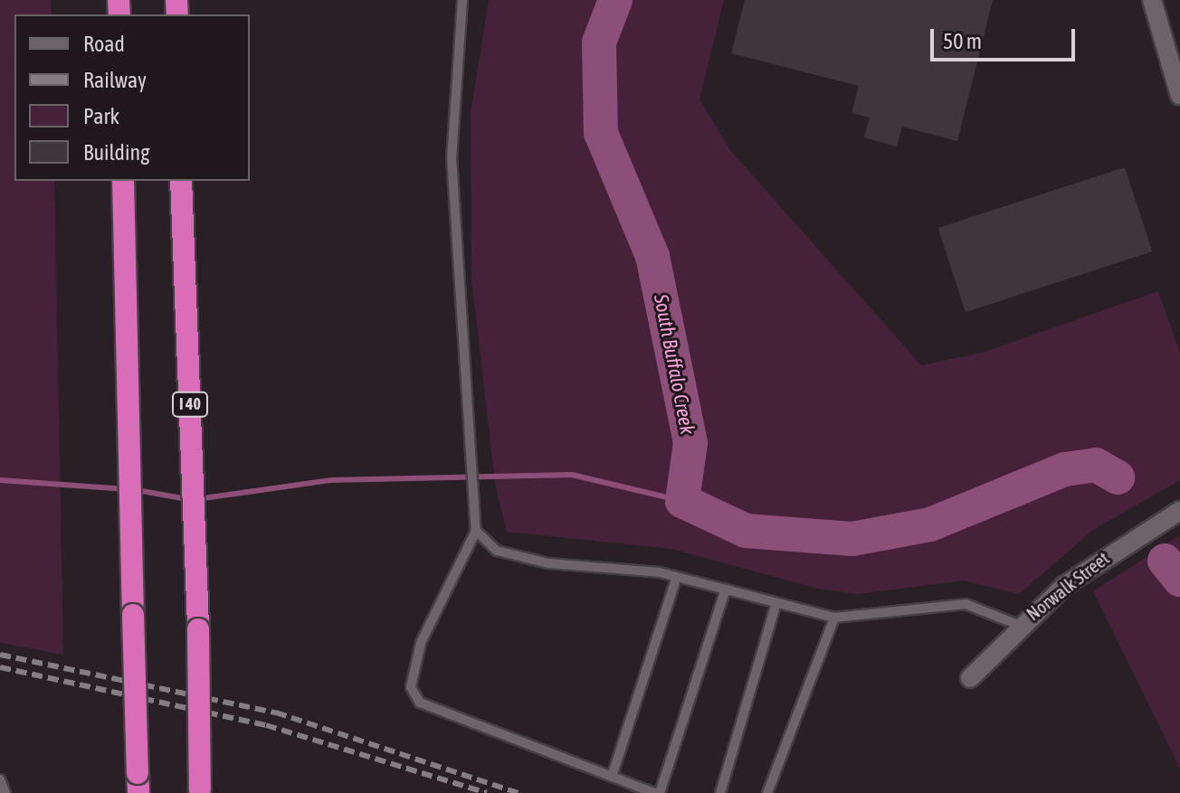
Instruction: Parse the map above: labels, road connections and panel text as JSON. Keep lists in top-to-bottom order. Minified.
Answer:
{"streets":{"highway":["I 40"],"street":["Norwalk Street"]},"water":["South Buffalo Creek"],"legend":["Road","Railway","Park","Building"],"scale_bar":"50 m"}
